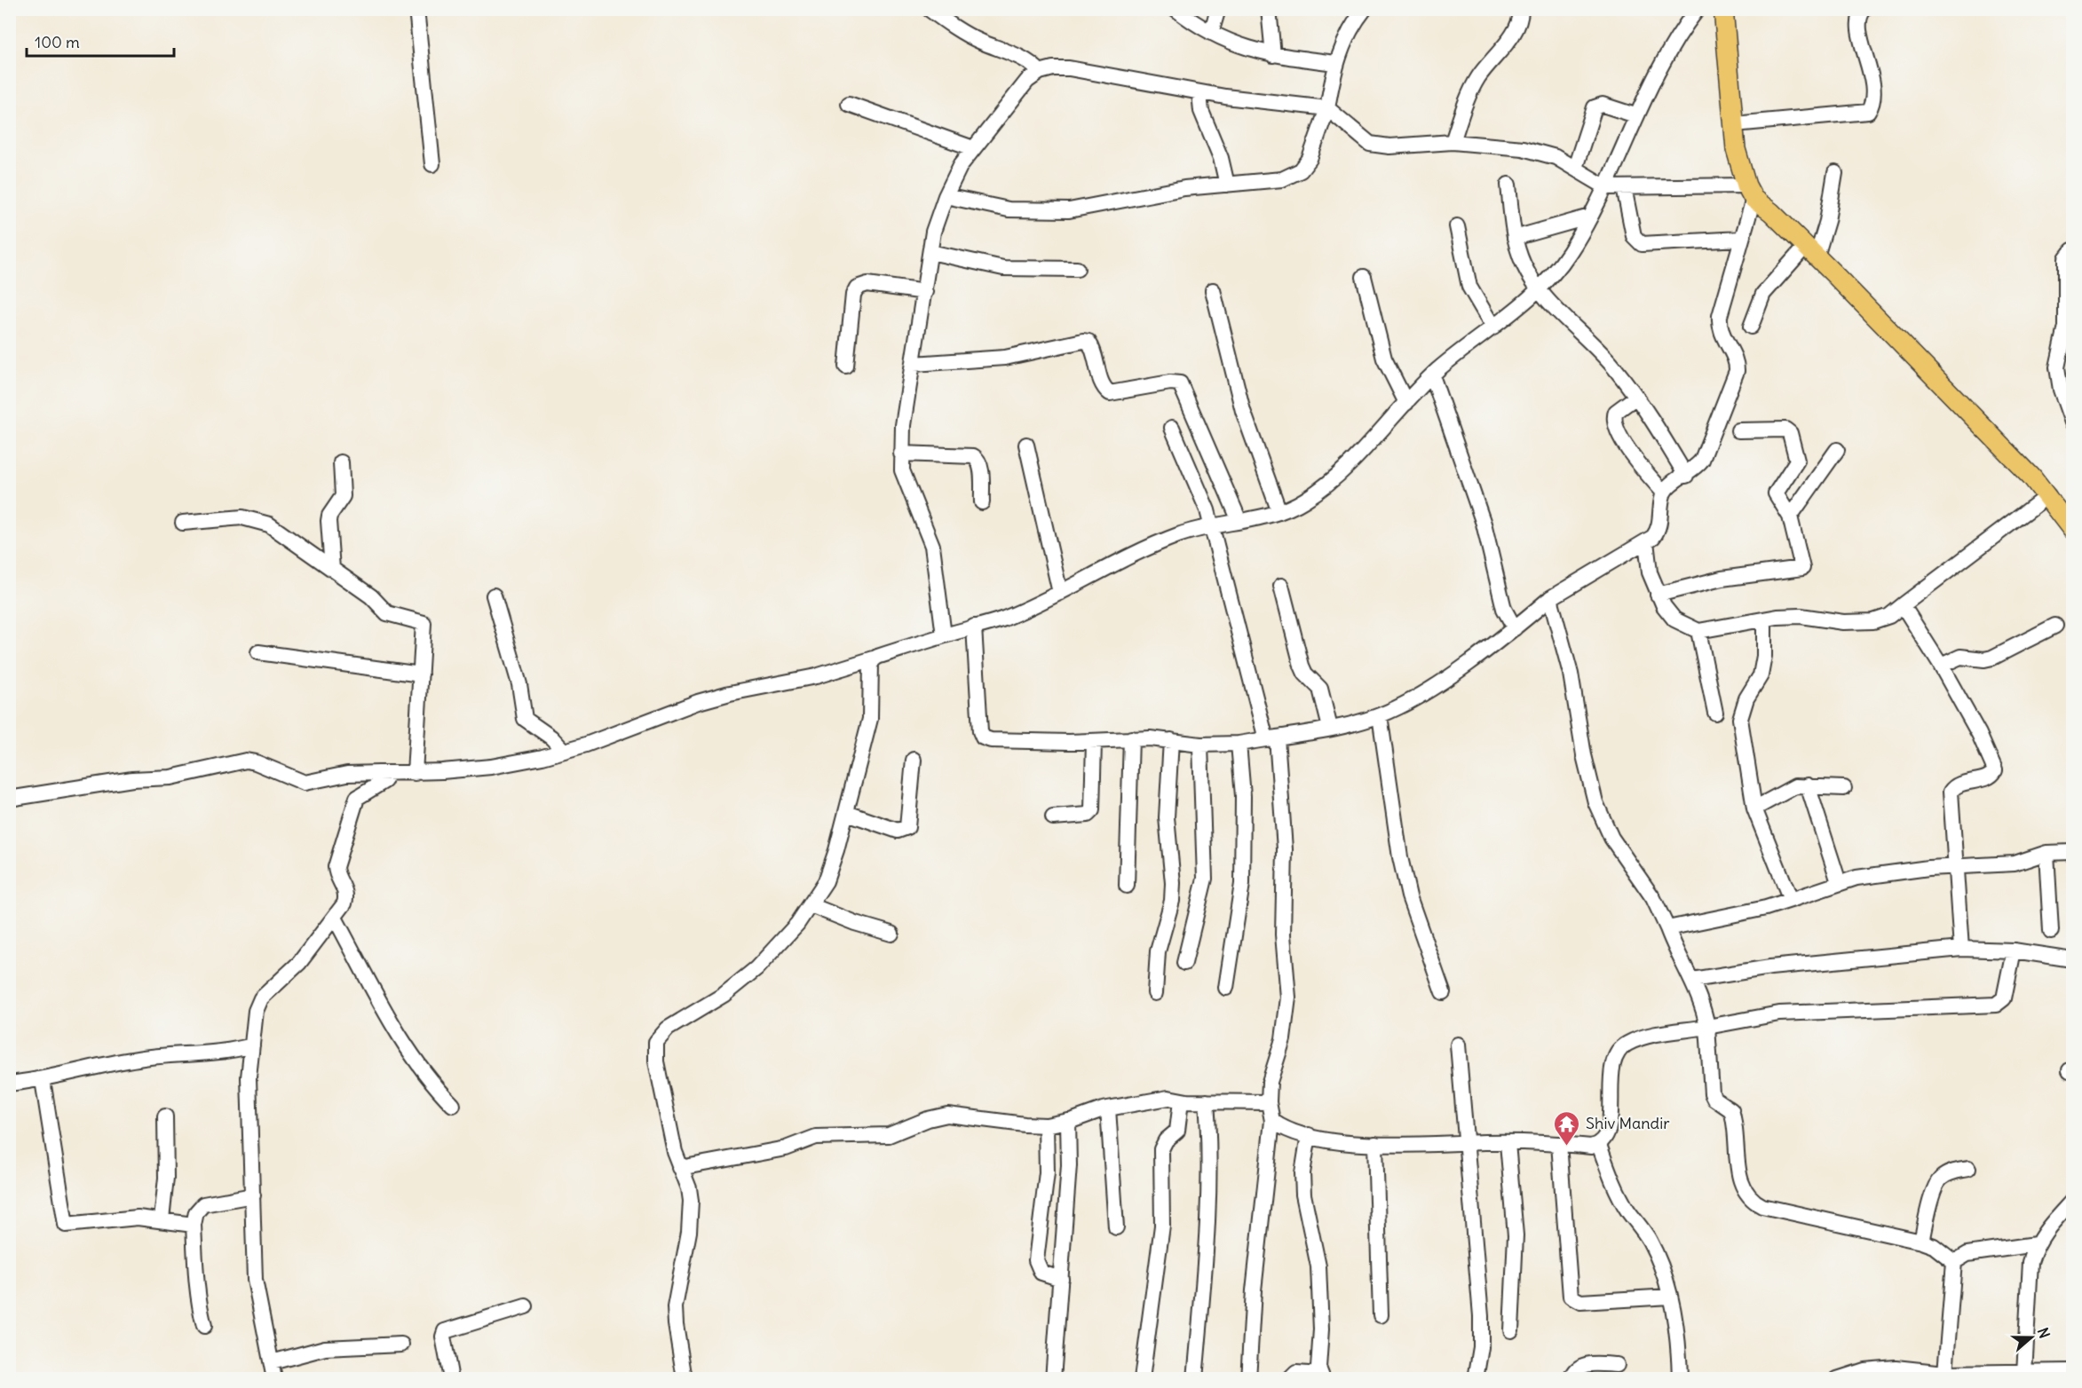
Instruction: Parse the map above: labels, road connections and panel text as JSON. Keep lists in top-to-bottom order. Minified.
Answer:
{"places":{"temple":["Shiv Mandir"]},"scale_bar":"100 m","north":"right"}
